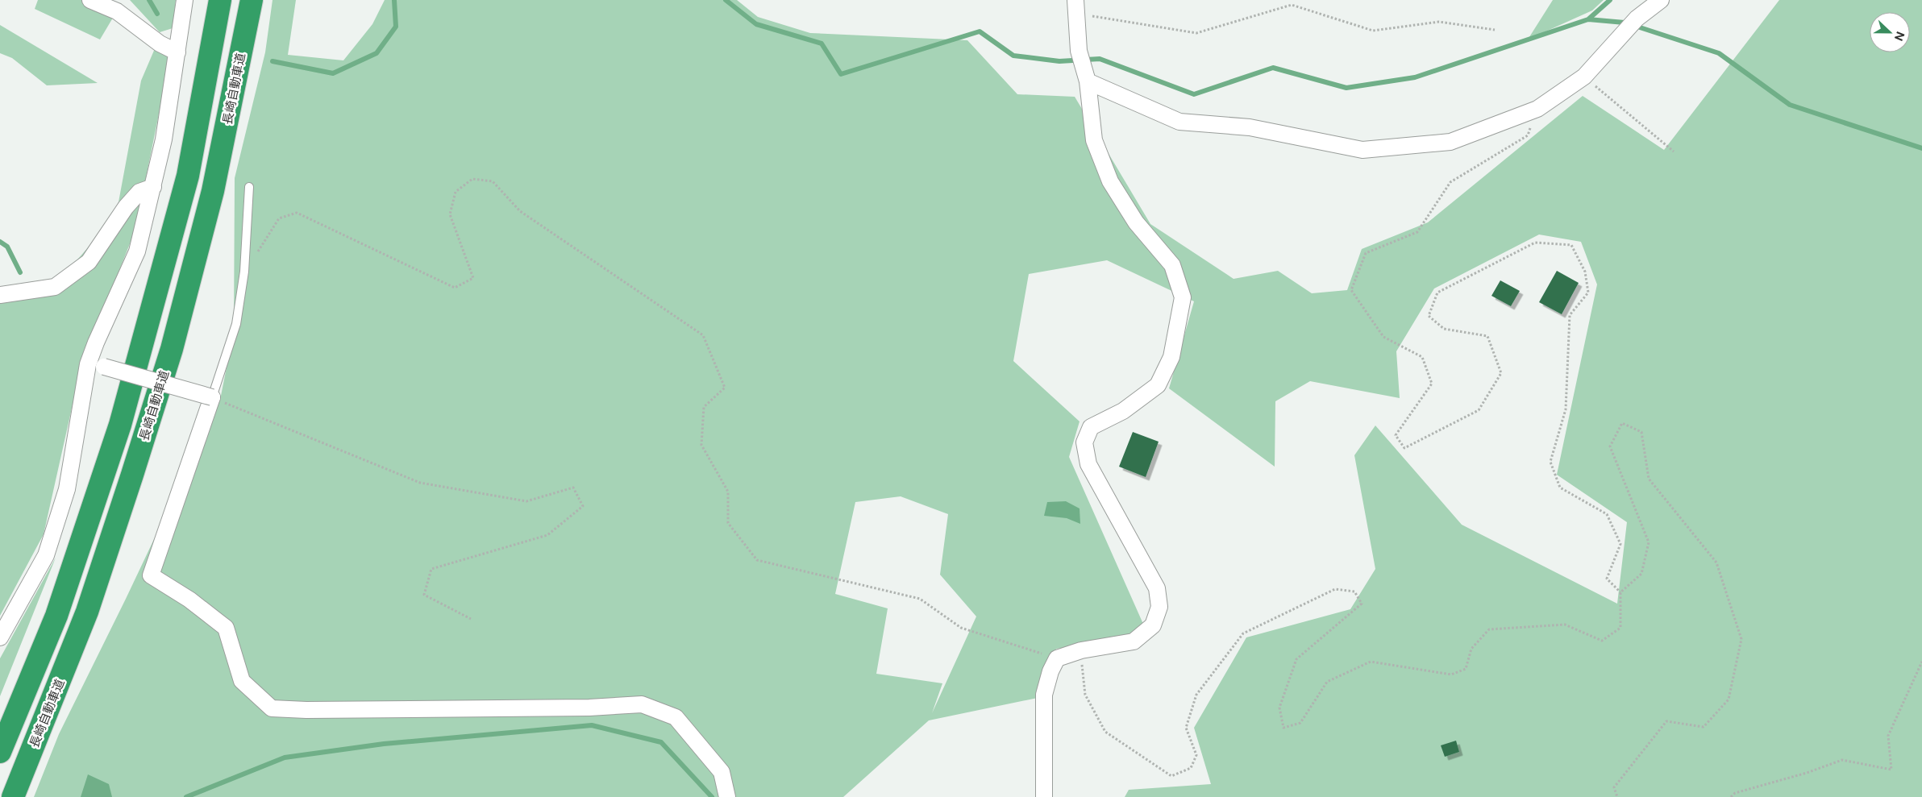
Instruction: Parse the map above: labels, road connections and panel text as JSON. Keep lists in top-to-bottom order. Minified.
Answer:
{"streets":{"highway":["長崎自動車道"]},"north":"right"}
